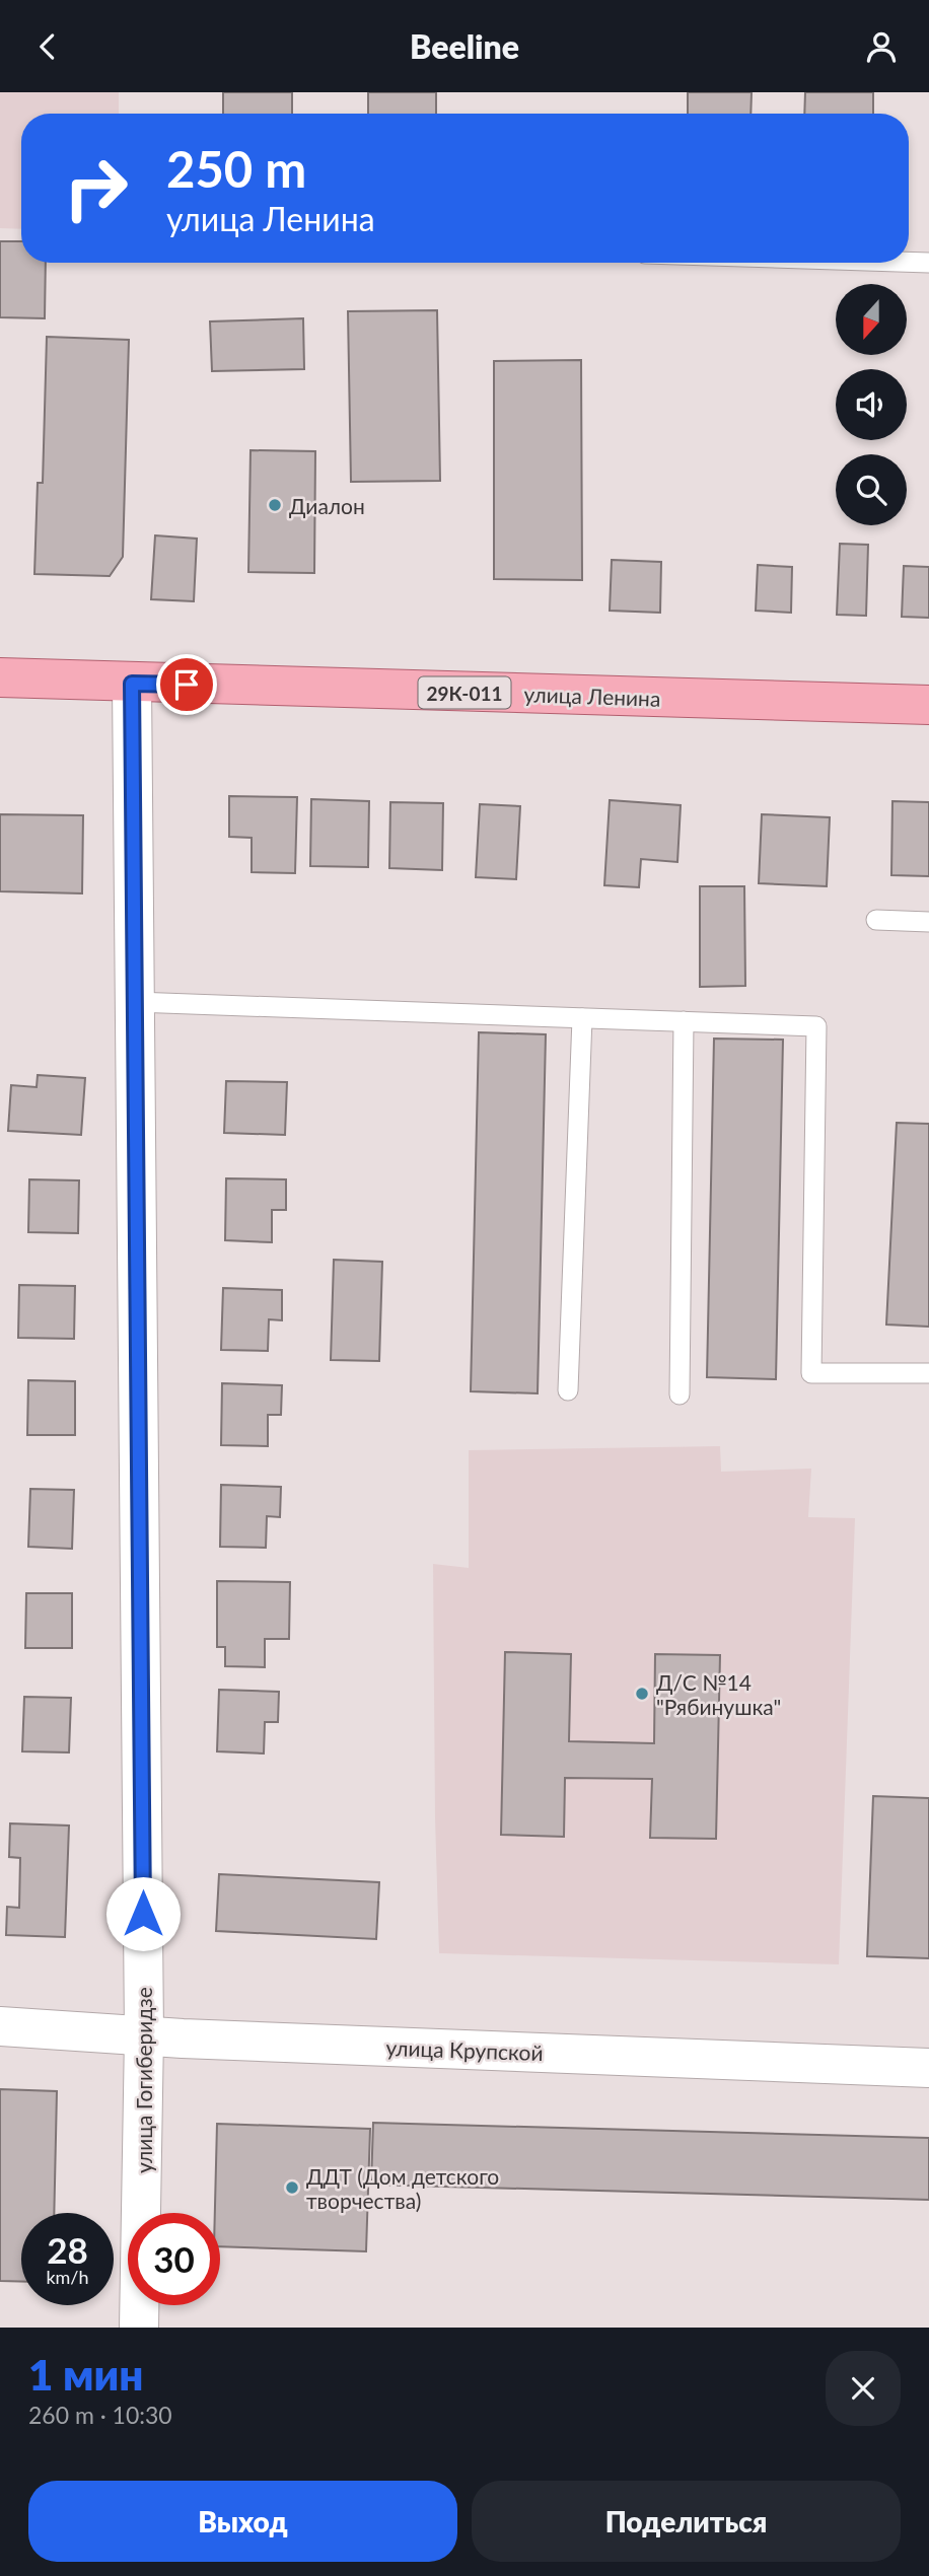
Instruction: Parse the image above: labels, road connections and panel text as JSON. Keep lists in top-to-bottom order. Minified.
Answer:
{"streets":{"main road":["29К-011","улица Ленина"],"street":["улица Крупской","улица Гогиберидзе"]},"crossings":[["улица Ленина","улица Гогиберидзе"],["улица Крупской","улица Гогиберидзе"]],"places":["Диалон","Д/С №14 \"Рябинушка\"","ДДТ (Дом детского творчества)"],"north":"bottom","page":{"header":"Beeline","turn":["250 m","улица Ленина"],"speed":"28 km/h","limit":"30","heading":["1 мин","260 m · 10:30"],"buttons":["Выход","Поделиться"]}}
